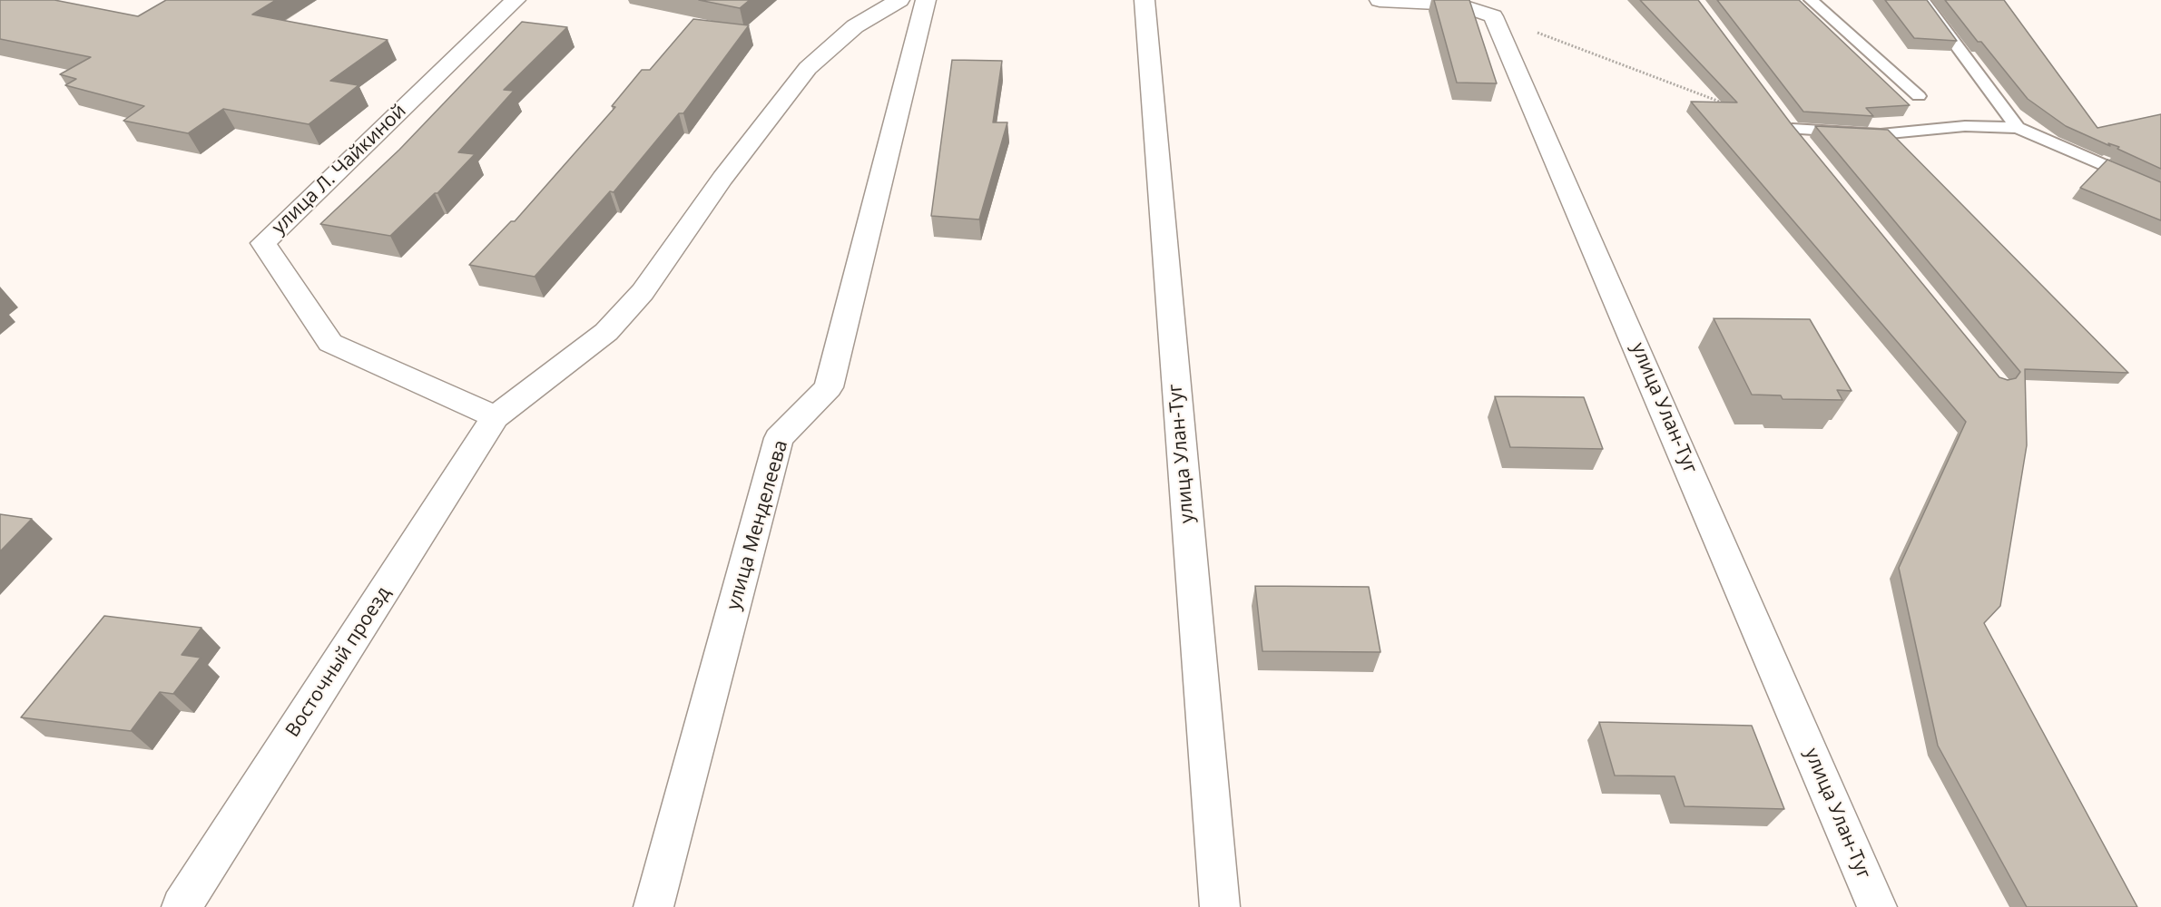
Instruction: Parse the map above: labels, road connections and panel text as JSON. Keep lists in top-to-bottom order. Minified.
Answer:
{"streets":{"street":["улица Л. Чайкиной","улица Улан-Туг","улица Менделеева","Восточный проезд"]},"crossings":[["улица Л. Чайкиной","Восточный проезд"]]}
